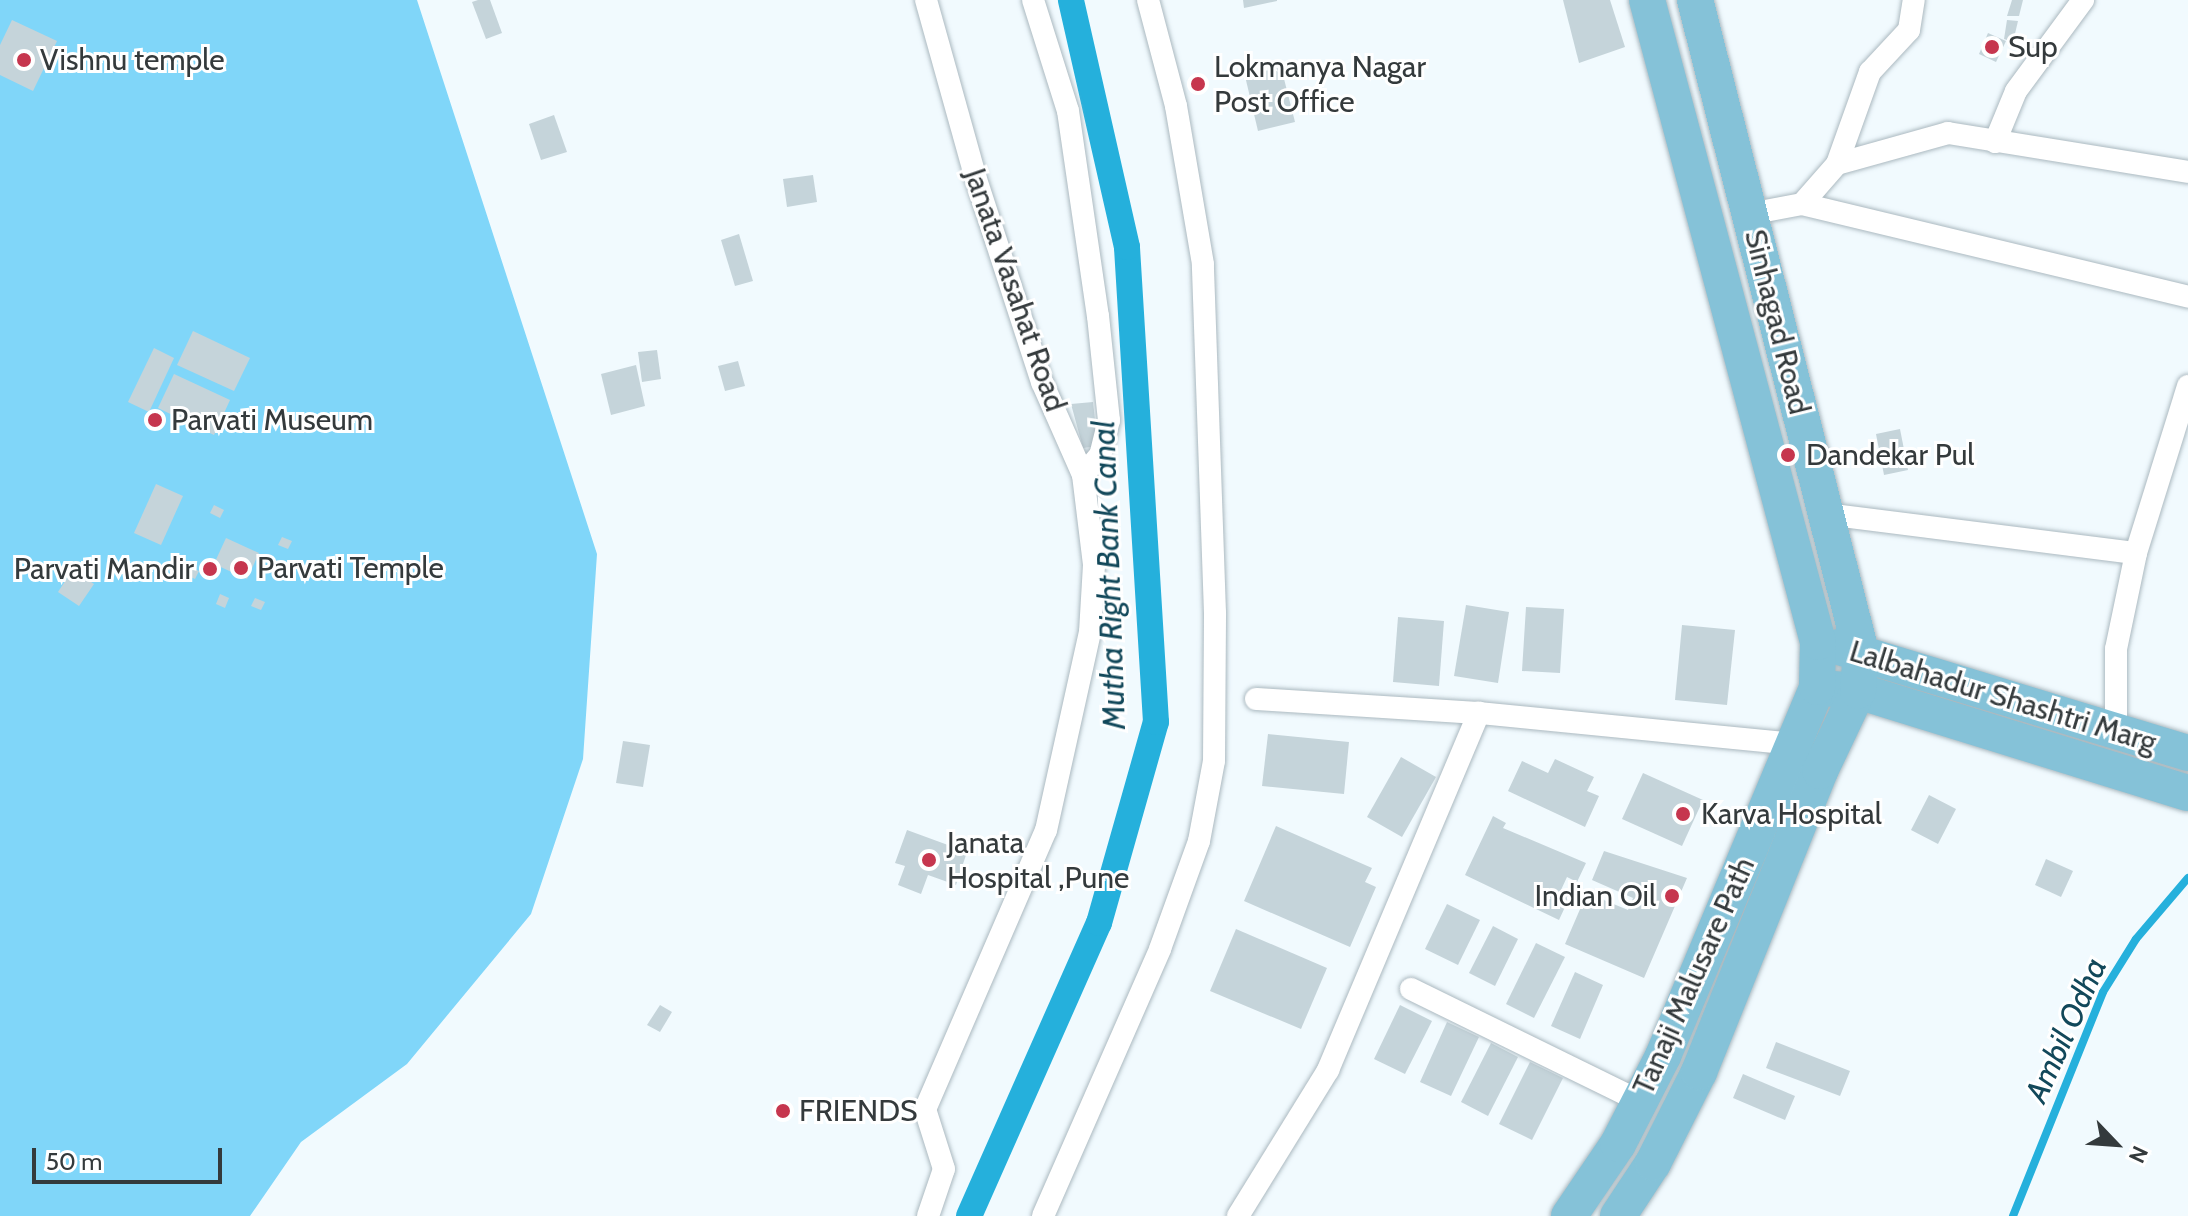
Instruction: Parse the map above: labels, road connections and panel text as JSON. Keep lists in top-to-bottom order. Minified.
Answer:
{"streets":{"main road":["Sinhagad Road","Lalbahadur Shashtri Marg","Tanaji Malusare Path"],"street":["Janata Vasahat Road"]},"crossings":[["Sinhagad Road","Lalbahadur Shashtri Marg"],["Sinhagad Road","Tanaji Malusare Path"],["Lalbahadur Shashtri Marg","Tanaji Malusare Path"]],"water":["Mutha Right Bank Canal","Ambil Odha"],"places":["Sup","Vishnu temple","Lokmanya Nagar Post Office","Parvati Museum","Dandekar Pul","Parvati Temple","Parvati Mandir","Karva Hospital","Janata Hospital ,Pune","Indian Oil","FRIENDS"],"scale_bar":"50 m","north":"bottom right"}
